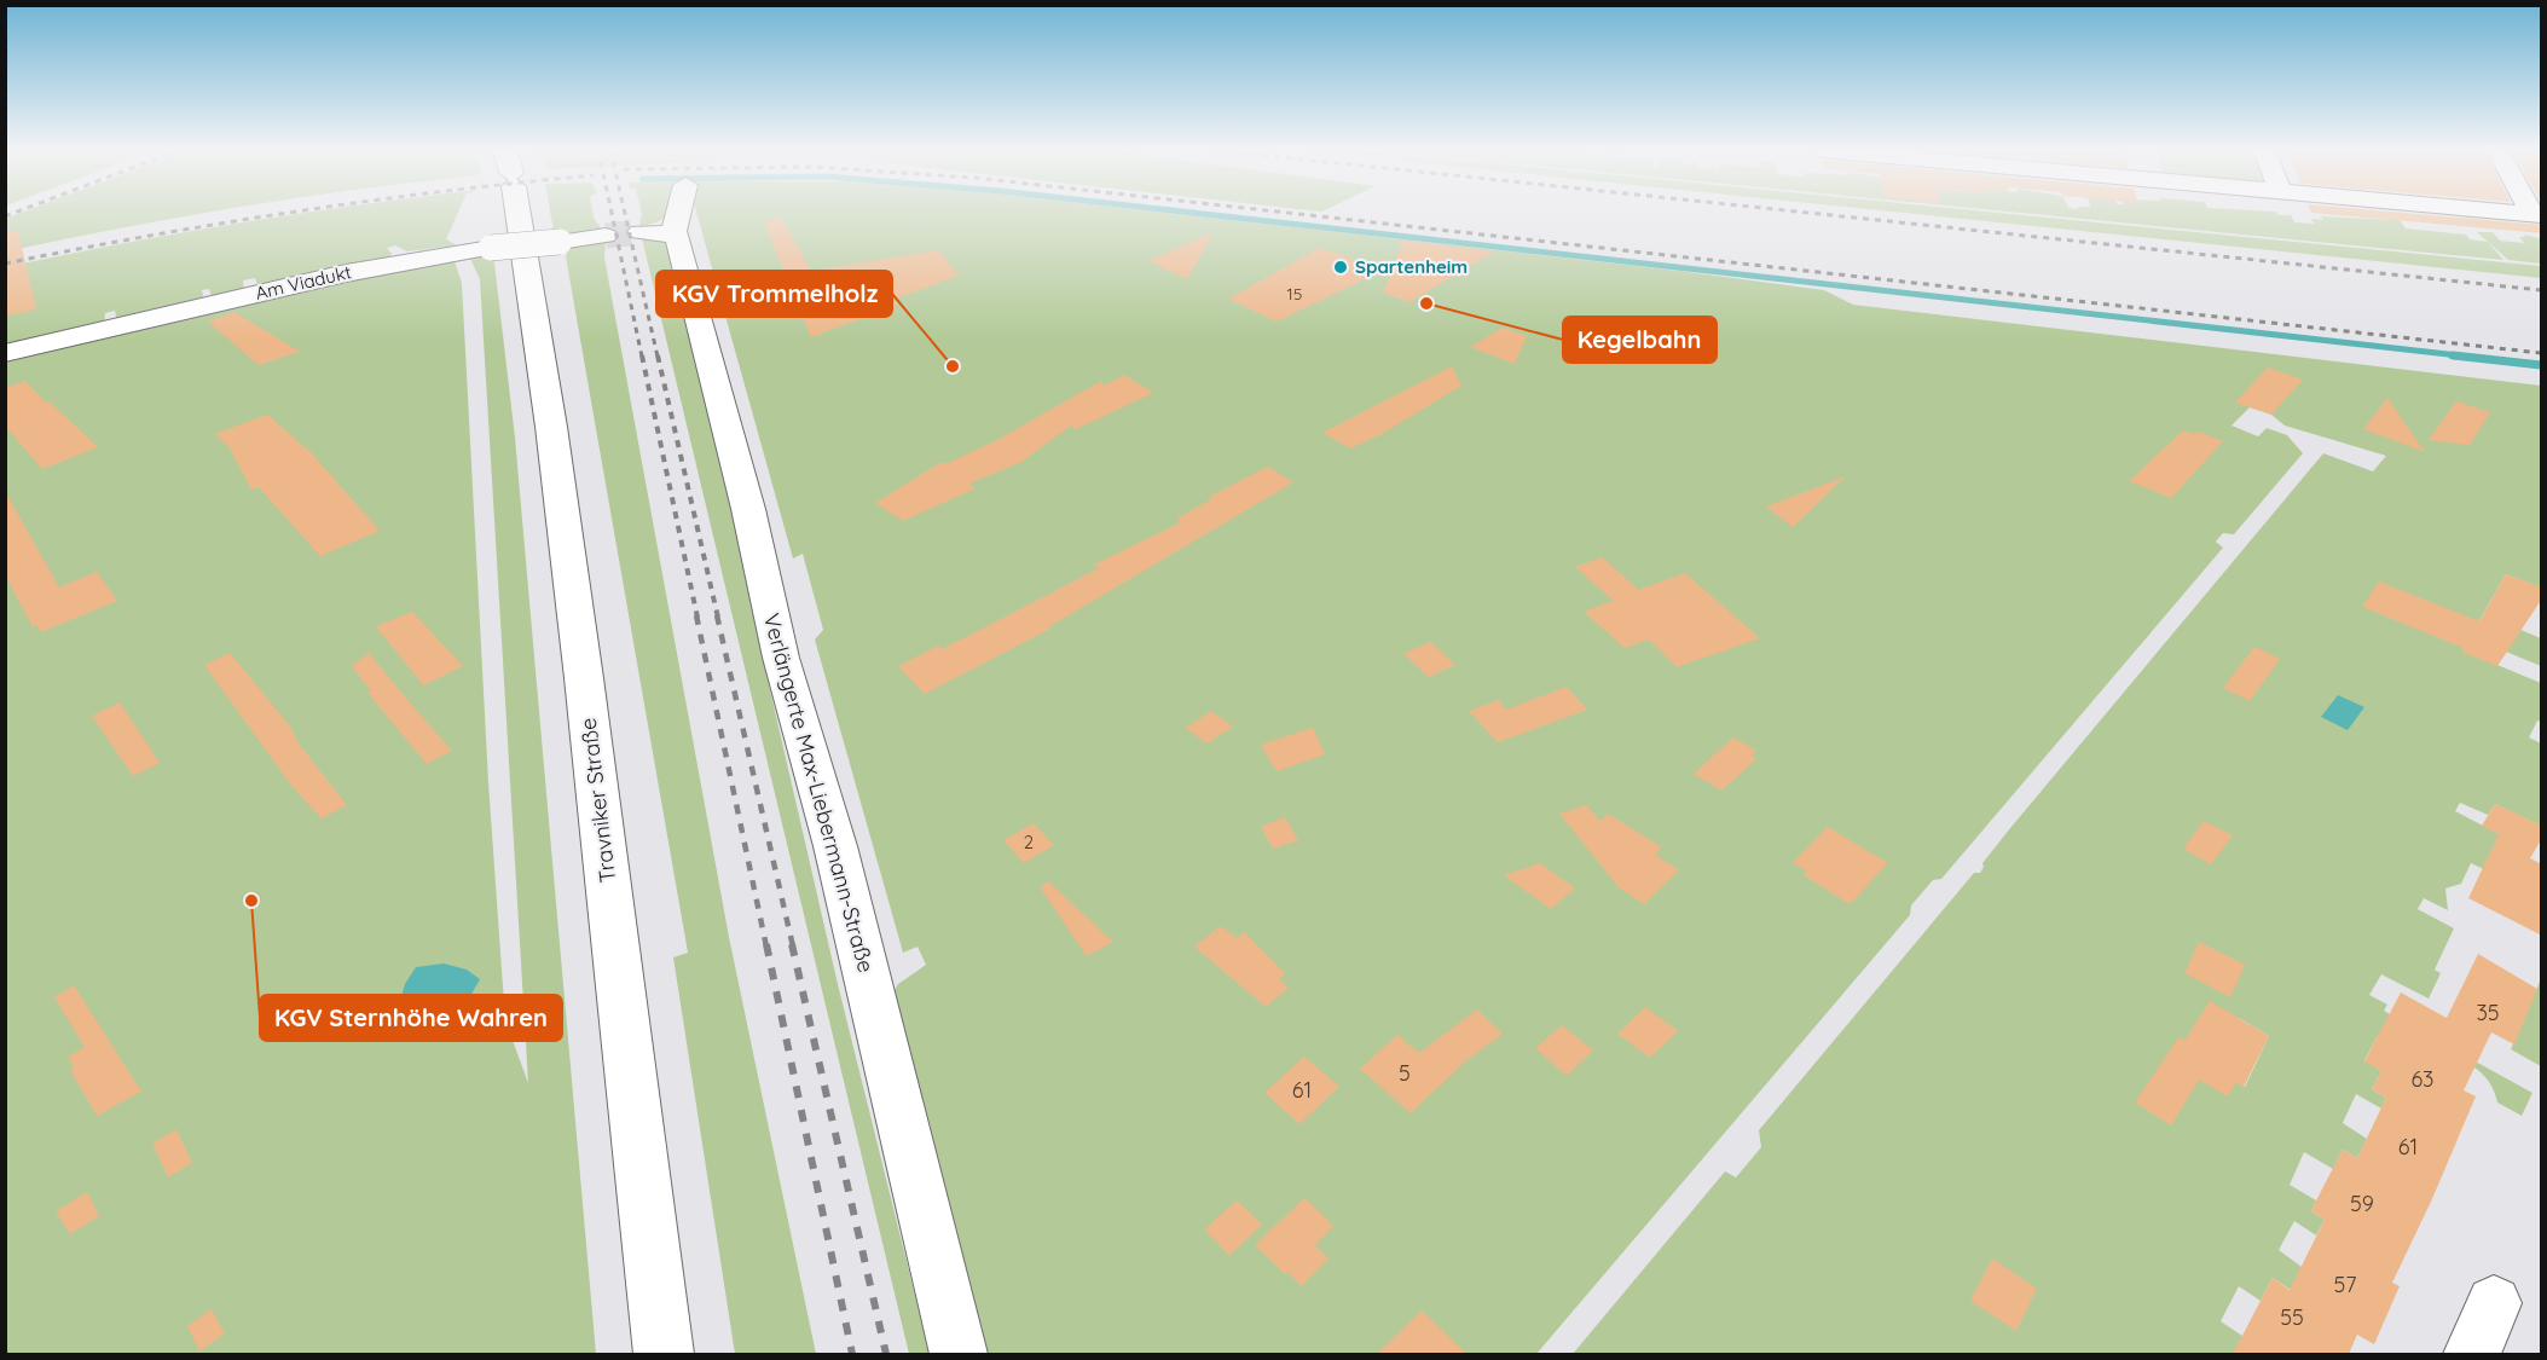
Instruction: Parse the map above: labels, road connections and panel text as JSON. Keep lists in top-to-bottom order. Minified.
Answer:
{"streets":{"main road":["Travniker Straße"],"street":["Am Viadukt","Verlängerte Max-Liebermann-Straße"]},"crossings":[["Am Viadukt","Travniker Straße"]],"places":["Spartenheim","Kegelbahn","KGV Trommelholz","KGV Sternhöhe Wahren"],"house_numbers":["15","2","35","5","63","61","61","59","57","55"]}
